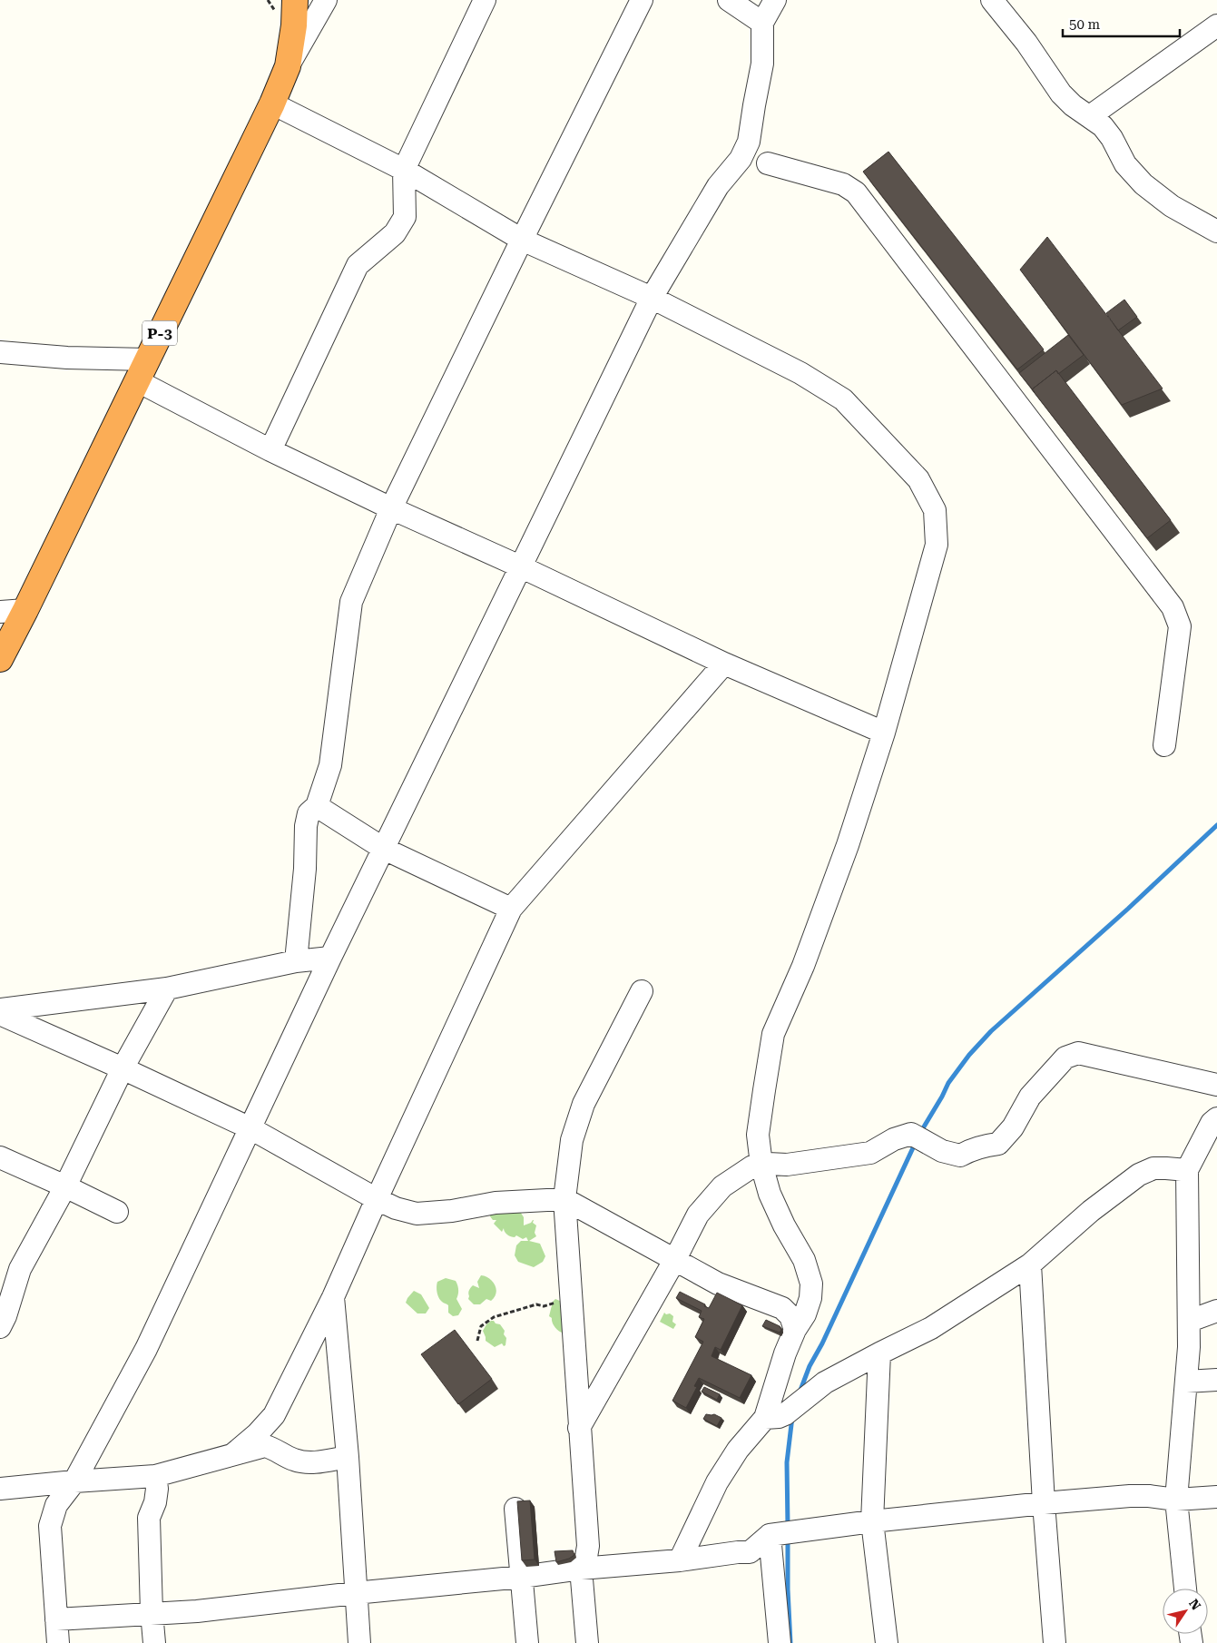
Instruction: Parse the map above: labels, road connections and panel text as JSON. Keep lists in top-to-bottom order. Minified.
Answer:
{"streets":{"highway":["P-3"]},"scale_bar":"50 m","north":"top right"}
